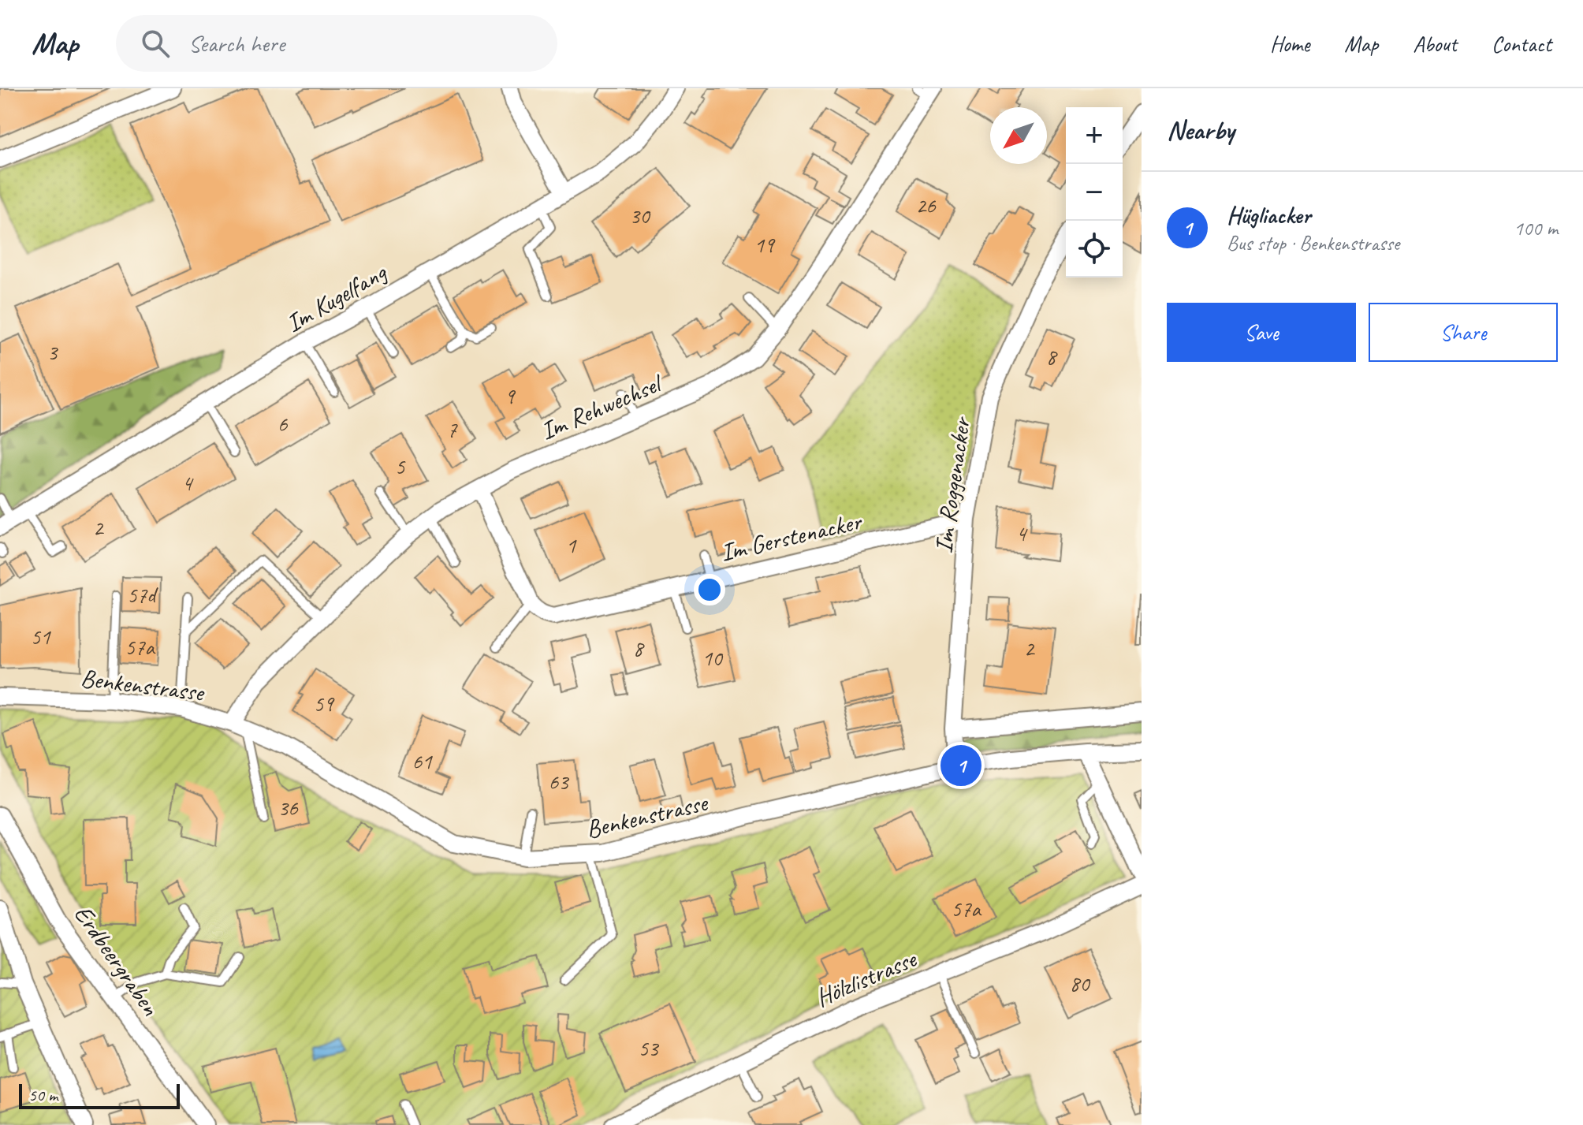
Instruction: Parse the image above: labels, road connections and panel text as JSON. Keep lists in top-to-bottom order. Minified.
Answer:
{"streets":{"street":["Im Kugelfang","Im Rehwechsel","Im Roggenacker","Im Gerstenacker","Benkenstrasse","Erdbeergraben","Hölzlistrasse"]},"crossings":[["Im Rehwechsel","Benkenstrasse"],["Im Roggenacker","Im Gerstenacker"],["Im Roggenacker","Benkenstrasse"]],"house_numbers":["26","30","19","3","8","9","6","7","5","4","2","4","1","57d","51","57a","8","2","10","59","61","63","36","57a","80","53"],"scale_bar":"50 m","north":"bottom left","page":{"header":"Map","search":"Search here","nav":["Home","Map","About","Contact"],"heading":"Nearby","map_buttons":["+","−"],"list":[{"mark":"1","name":"Hügliacker","note":"Bus stop · Benkenstrasse","value":"100 m"}],"buttons":["Save","Share"],"pins":"1","scale":"50 m"}}
